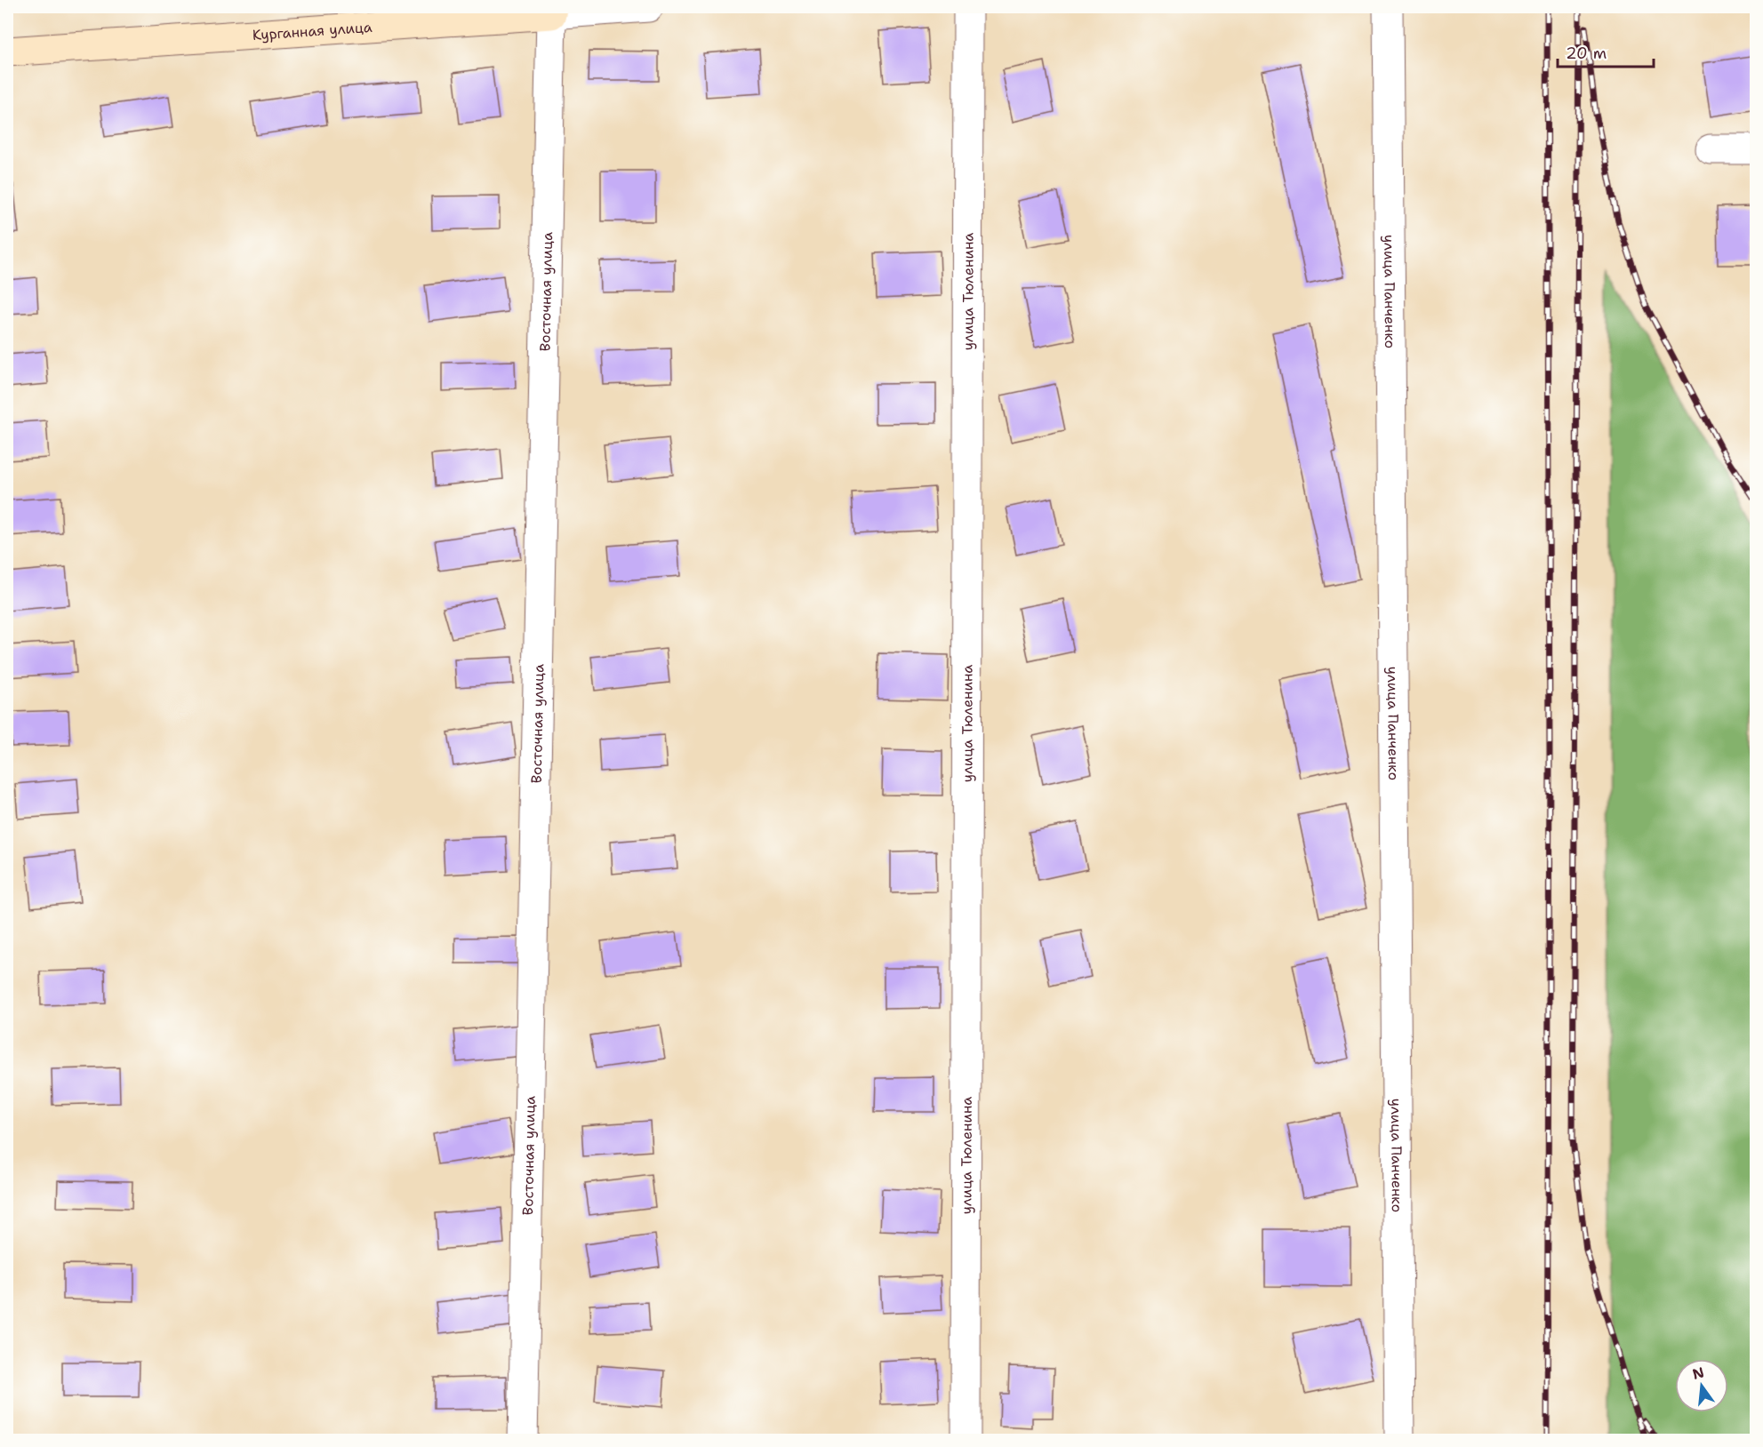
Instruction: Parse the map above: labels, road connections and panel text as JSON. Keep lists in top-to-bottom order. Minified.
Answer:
{"streets":{"street":["Курганная улица","Восточная улица","улица Тюленина","улица Панченко"]},"crossings":[["Курганная улица","Восточная улица"]],"scale_bar":"20 m","north":"top"}
